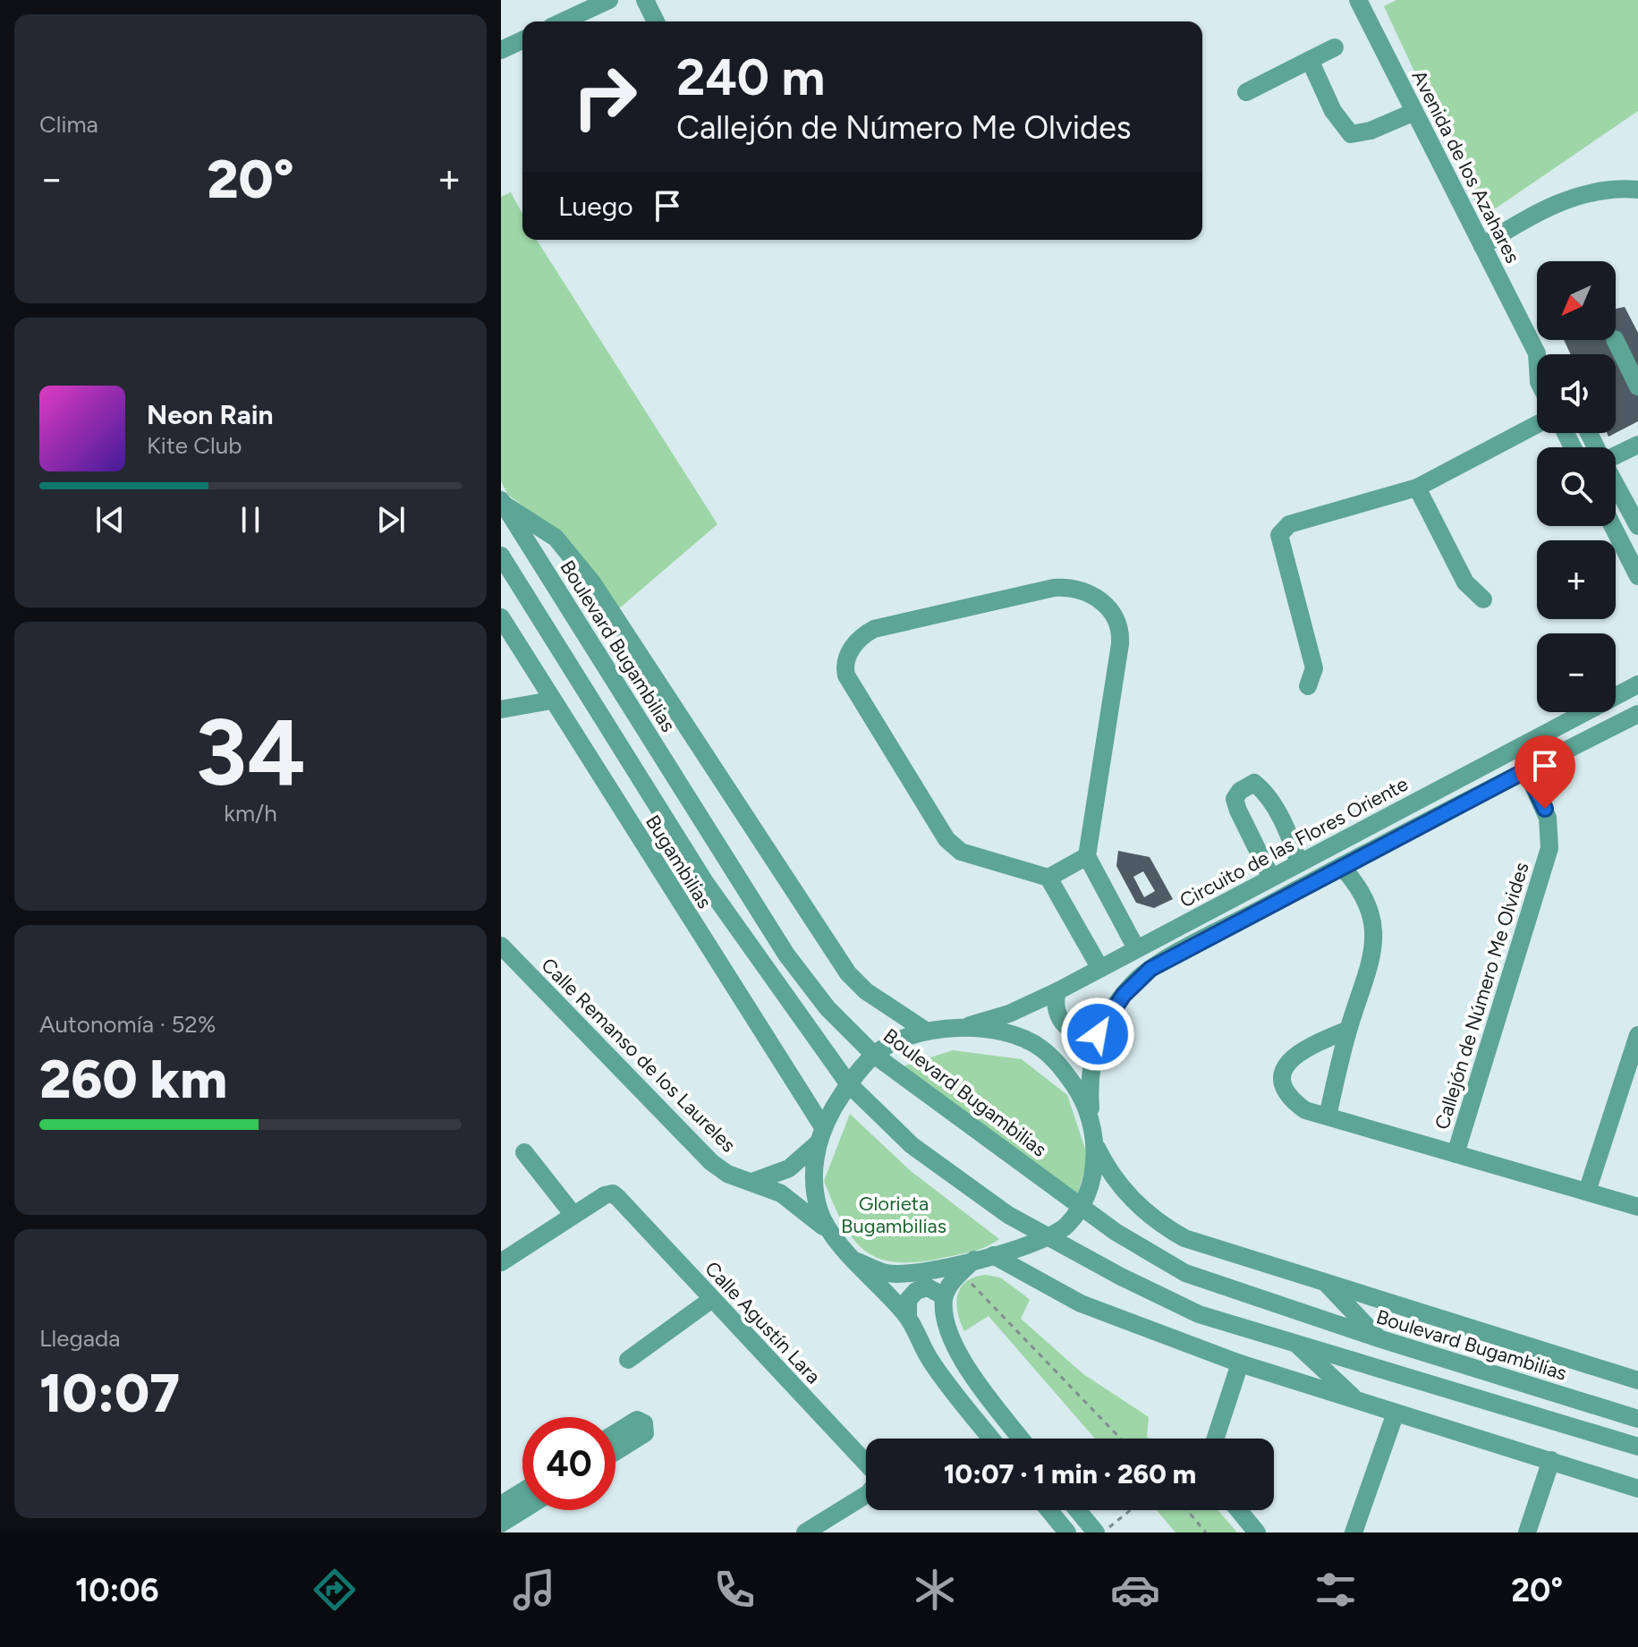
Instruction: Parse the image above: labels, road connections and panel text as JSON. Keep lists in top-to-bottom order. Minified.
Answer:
{"streets":{"street":["Avenida de los Azahares","Boulevard Bugambilias","Circuito de las Flores Oriente","Bugambilias","Callejón de Número Me Olvides","Calle Remanso de los Laureles","Calle Agustín Lara"]},"parks":["Glorieta Bugambilias"],"north":"bottom left","page":{"tile":["Clima",["34","km/h"],["Autonomía · 52%","260 km"],["Llegada","10:07"]],"turn":["240 m","Callejón de Número Me Olvides"],"heat":["−","20°","+"],"then":"Luego","map_buttons":["+","−"],"song":["Neon Rain","Kite Club"],"limit":"40","trip":"10:07 · 1 min · 260 m","tabs":["10:06","20°"]}}
